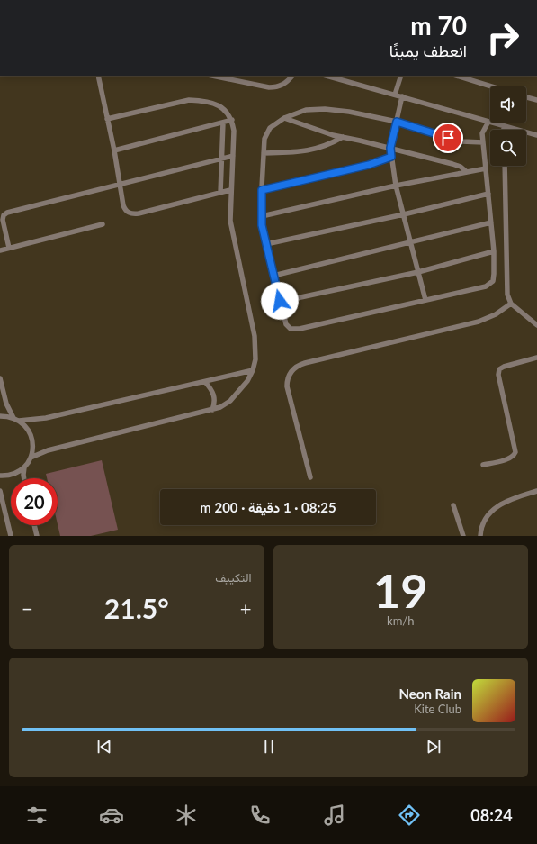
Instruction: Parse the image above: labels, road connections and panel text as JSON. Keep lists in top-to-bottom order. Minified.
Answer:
{"page":{"turn":["70 m","انعطف يمينًا"],"limit":"20","trip":"08:25 · 1 دقيقة · 200 m","tile":[["19","km/h"],"التكييف"],"heat":["−","21.5°","+"],"song":["Neon Rain","Kite Club"],"tabs":"08:24"}}
